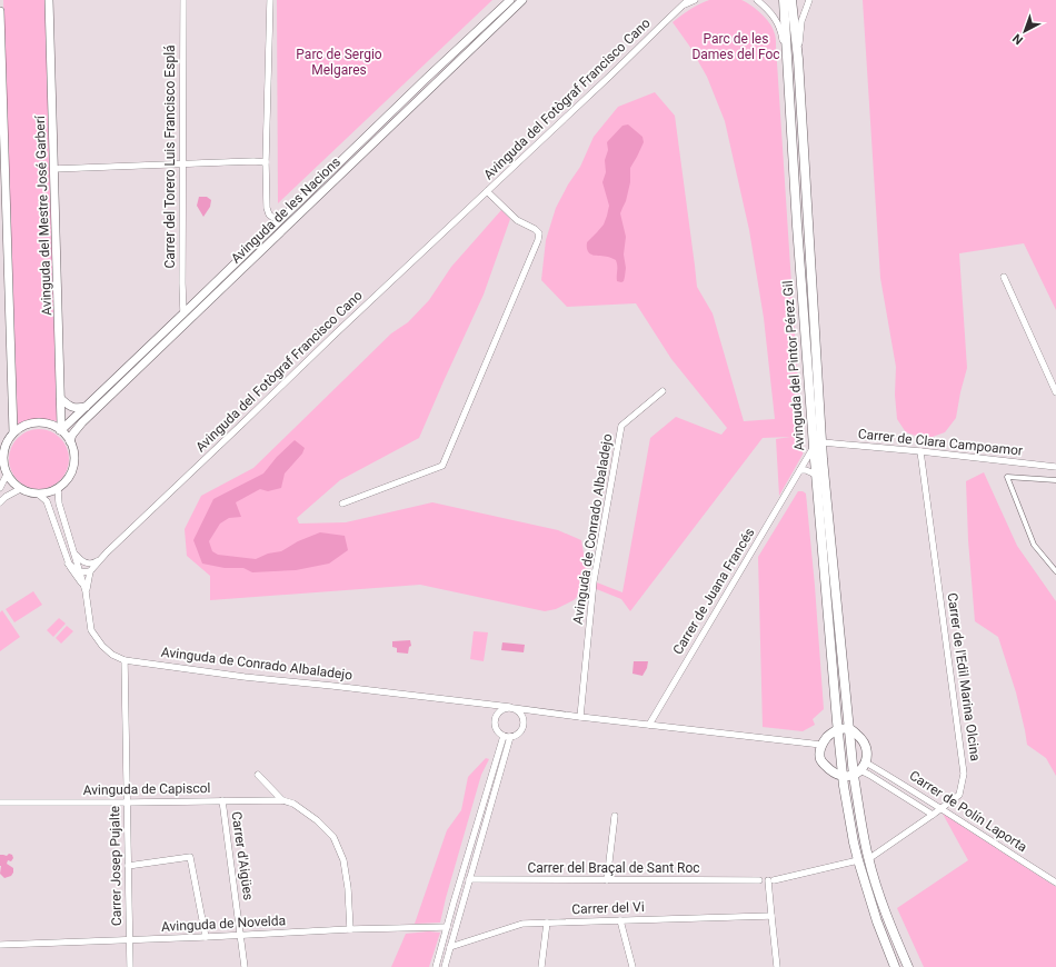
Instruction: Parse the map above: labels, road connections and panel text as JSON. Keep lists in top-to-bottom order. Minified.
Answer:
{"streets":{"main road":["Avinguda del Pintor Pérez Gil"],"street":["Avinguda del Fotògraf Francisco Cano","Carrer del Torero Luis Francisco Esplá","Avinguda de les Nacions","Avinguda del Mestre José Garberí","Carrer de Clara Campoamor","Avinguda de Conrado Albaladejo","Carrer de Juana Francés","Carrer de l'Edil Marina Olcina","Avinguda de Capiscol","Carrer de Polín Laporta","Carrer d'Aigües","Carrer Josep Pujalte","Carrer del Braçal de Sant Roc","Carrer del Vi","Avinguda de Novelda"]},"crossings":[["Carrer del Torero Luis Francisco Esplá","Avinguda de les Nacions"],["Avinguda de les Nacions","Avinguda del Mestre José Garberí"],["Avinguda del Pintor Pérez Gil","Carrer de Clara Campoamor"],["Avinguda del Pintor Pérez Gil","Carrer de Juana Francés"],["Avinguda del Pintor Pérez Gil","Carrer de l'Edil Marina Olcina"],["Avinguda del Pintor Pérez Gil","Carrer de Polín Laporta"],["Carrer de Clara Campoamor","Carrer de l'Edil Marina Olcina"],["Avinguda de Conrado Albaladejo","Carrer de Juana Francés"],["Avinguda de Conrado Albaladejo","Carrer Josep Pujalte"],["Carrer de l'Edil Marina Olcina","Carrer de Polín Laporta"],["Avinguda de Capiscol","Carrer d'Aigües"],["Avinguda de Capiscol","Carrer Josep Pujalte"],["Avinguda de Capiscol","Avinguda de Novelda"],["Carrer d'Aigües","Avinguda de Novelda"],["Carrer Josep Pujalte","Avinguda de Novelda"]],"parks":["Parc de les Dames del Foc","Parc de Sergio Melgares"],"north":"bottom left"}
